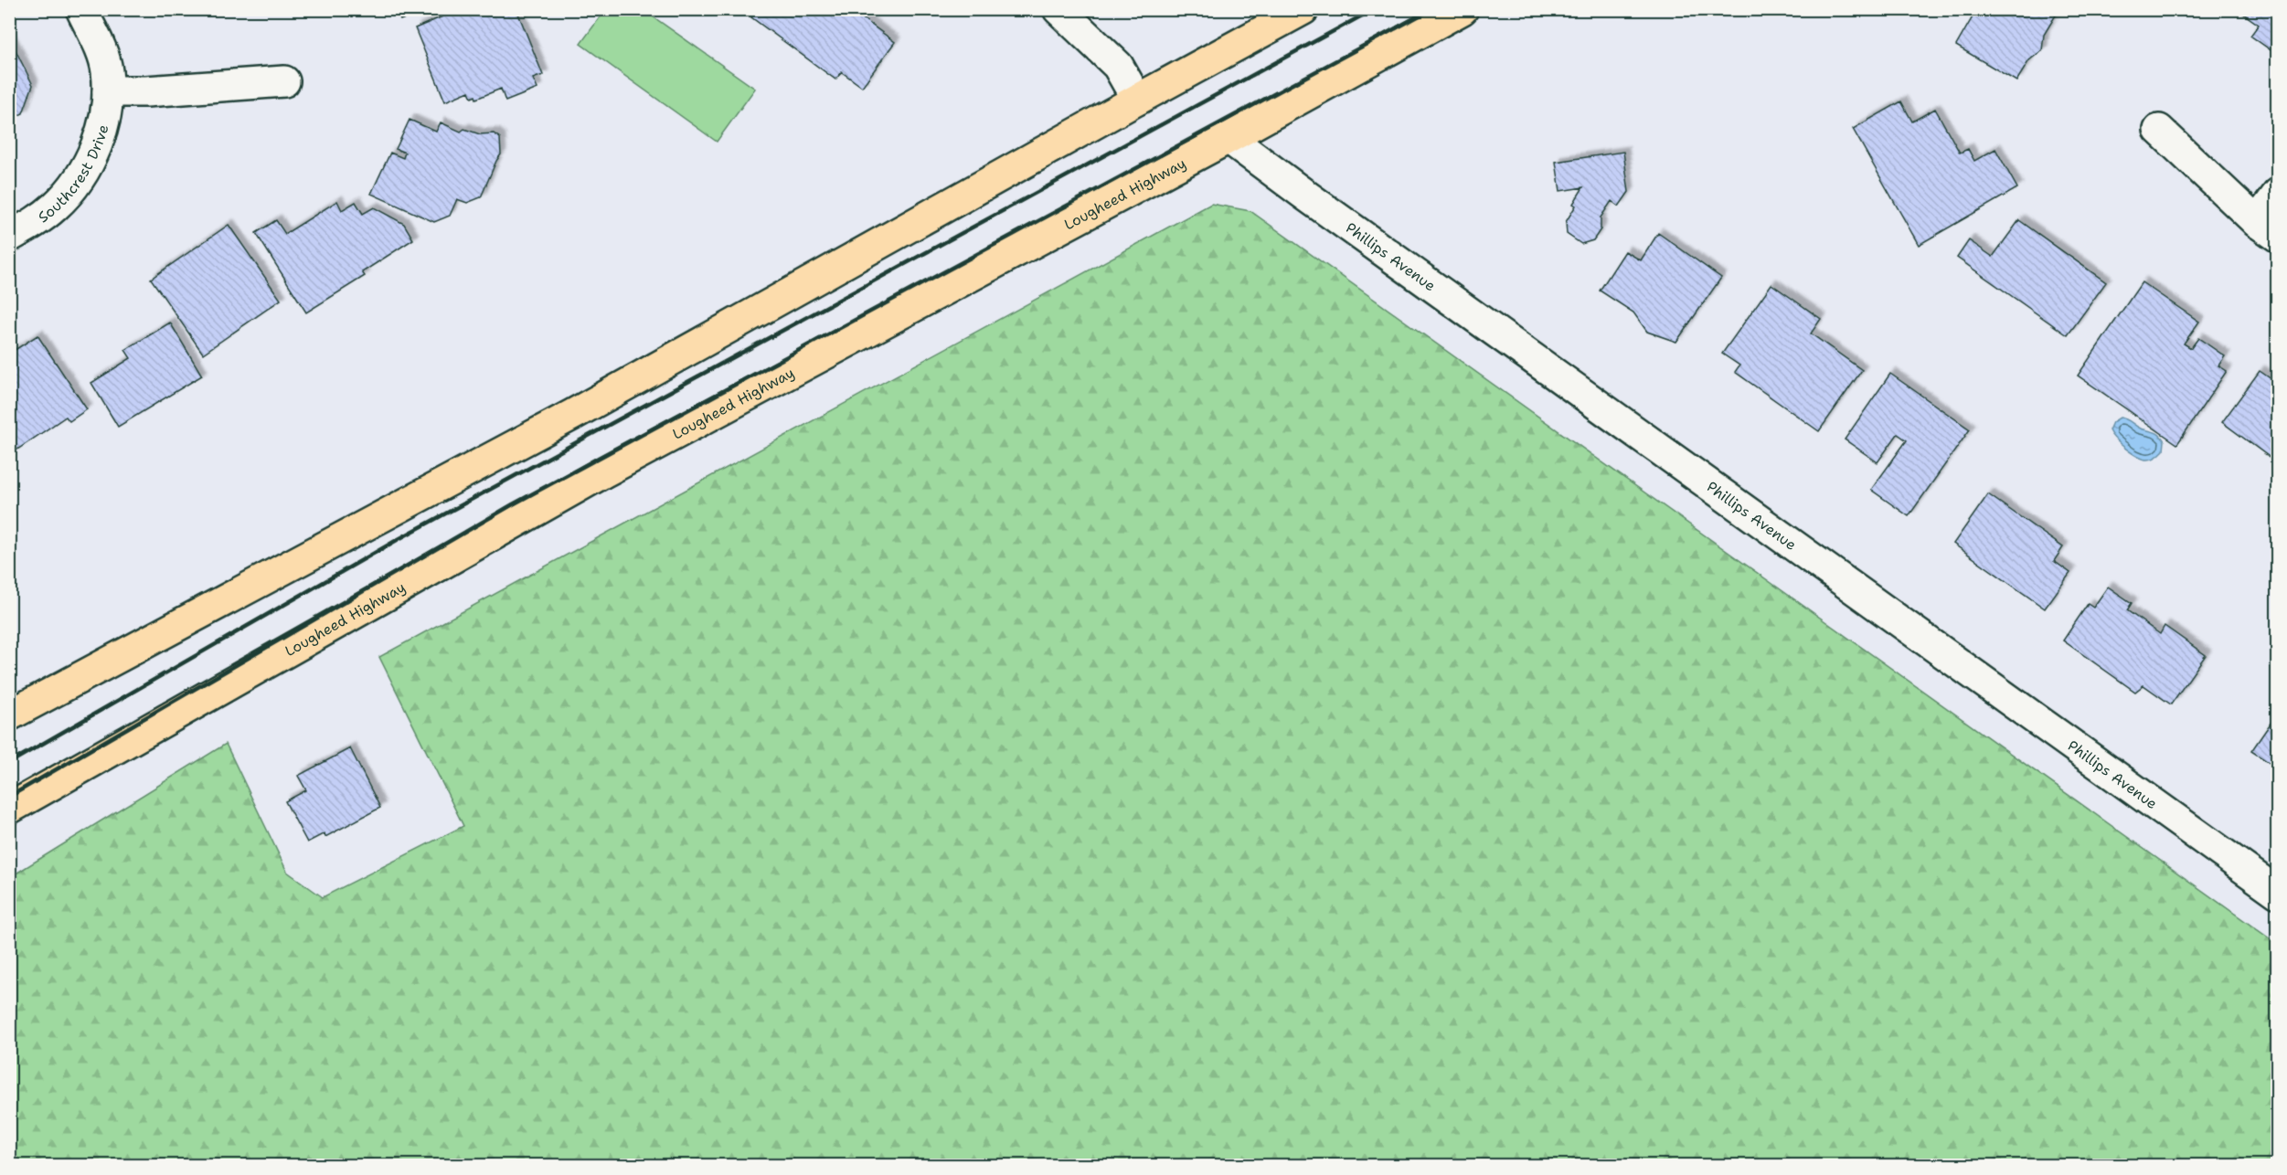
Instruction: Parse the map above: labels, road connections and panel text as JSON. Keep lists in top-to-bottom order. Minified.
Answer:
{"streets":{"main road":["Lougheed Highway"],"street":["Southcrest Drive","Phillips Avenue"]},"crossings":[["Lougheed Highway","Phillips Avenue"]]}
